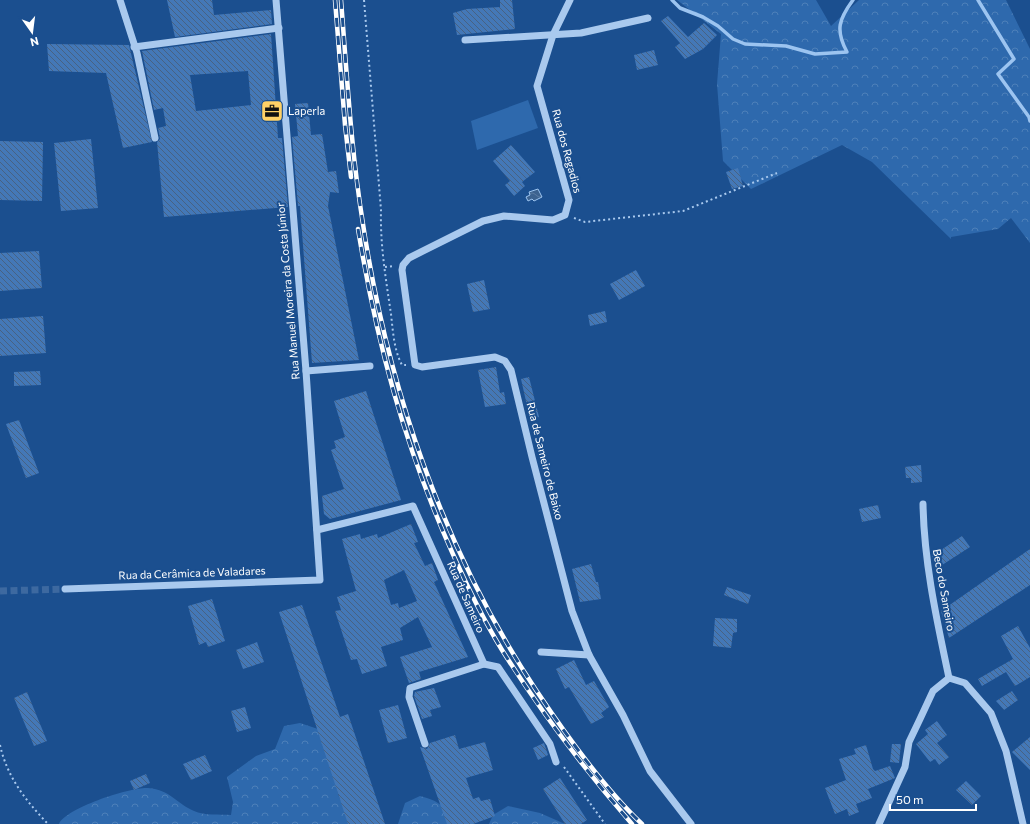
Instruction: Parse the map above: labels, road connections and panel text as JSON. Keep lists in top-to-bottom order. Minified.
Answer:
{"streets":{"street":["Rua dos Regadios","Rua Manuel Moreira da Costa Júnior","Rua de Sameiro de Baixo","Rua da Cerâmica de Valadares","Beco do Sameiro","Rua de Sameiro"]},"crossings":[["Rua dos Regadios","Rua de Sameiro de Baixo"],["Rua Manuel Moreira da Costa Júnior","Rua da Cerâmica de Valadares"],["Rua Manuel Moreira da Costa Júnior","Rua de Sameiro"]],"places":{"office":["Laperla"]},"scale_bar":"50 m","north":"bottom"}
